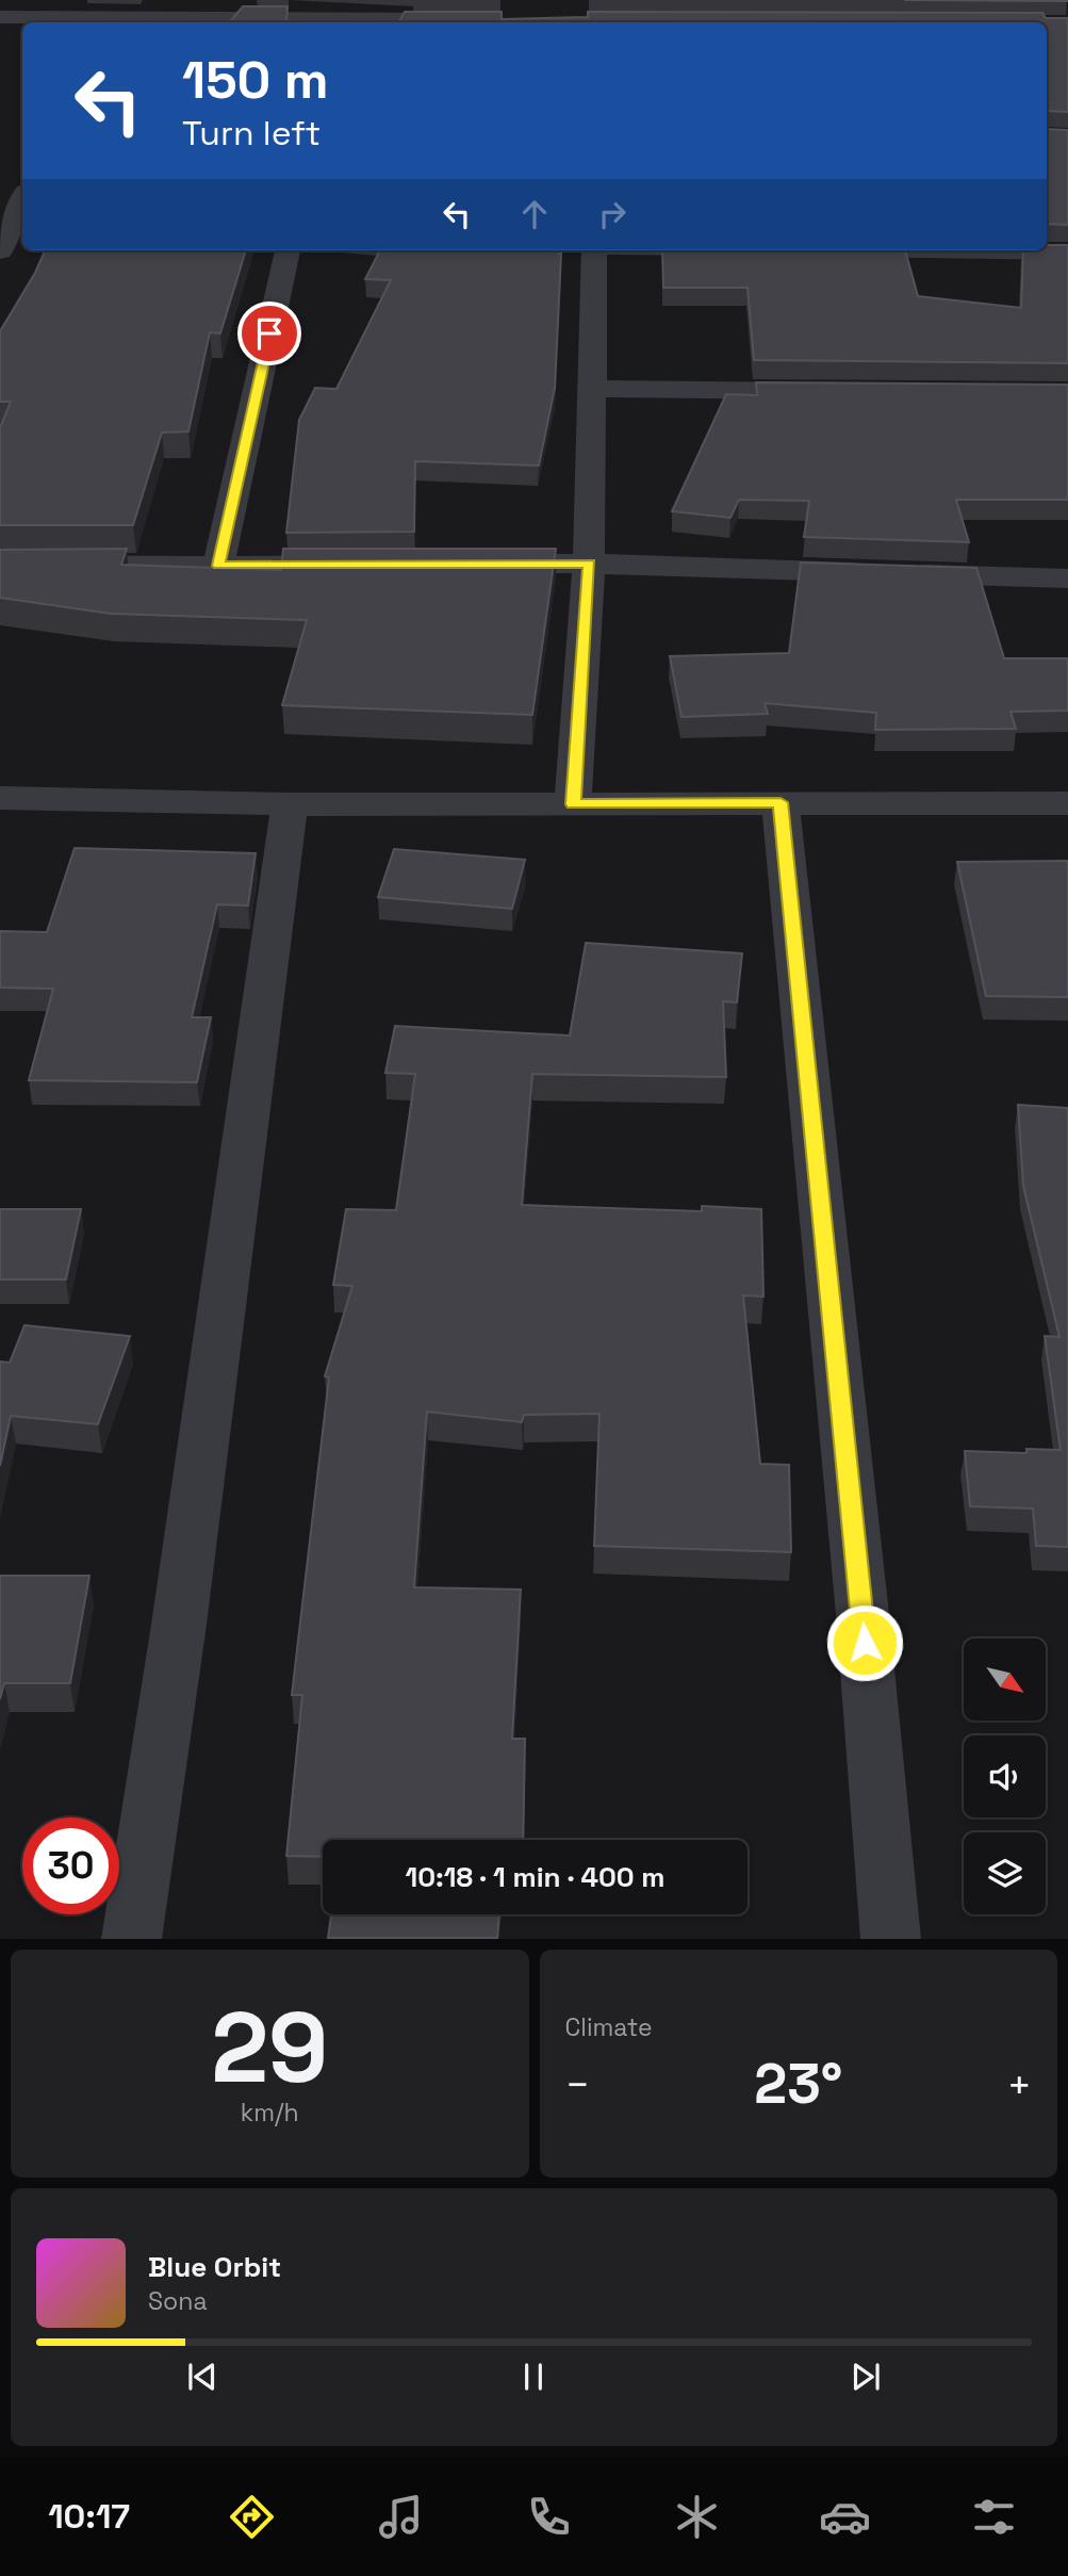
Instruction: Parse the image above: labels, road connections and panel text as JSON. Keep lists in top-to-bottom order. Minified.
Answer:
{"north":"bottom right","page":{"turn":["150 m","Turn left"],"limit":"30","trip":"10:18 · 1 min · 400 m","tile":[["29","km/h"],"Climate"],"heat":["−","23°","+"],"song":["Blue Orbit","Sona"],"tabs":"10:17"}}
